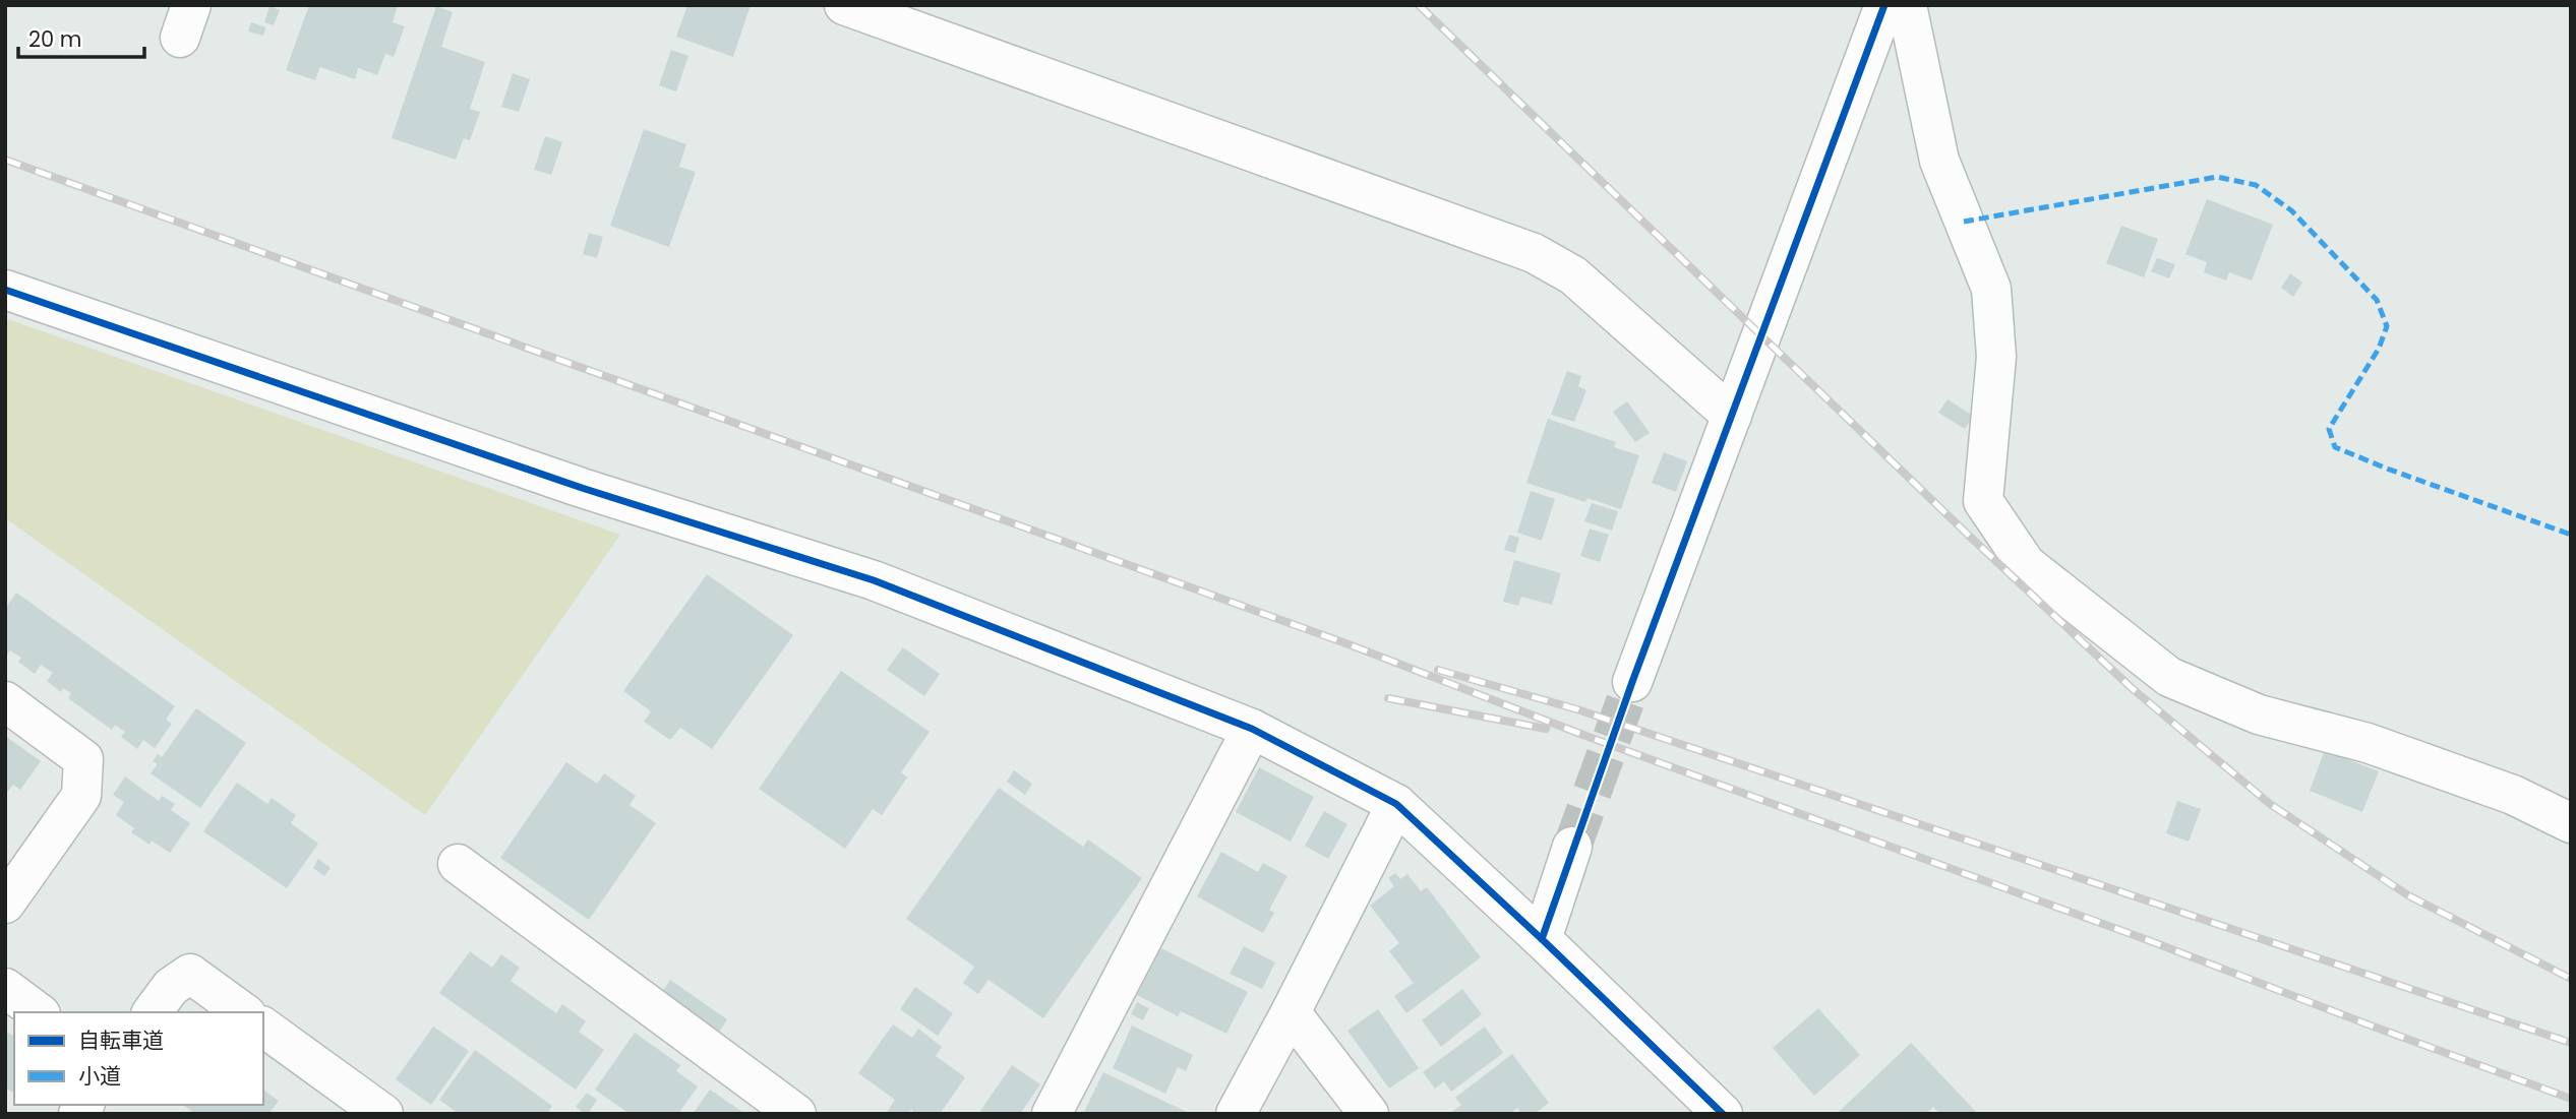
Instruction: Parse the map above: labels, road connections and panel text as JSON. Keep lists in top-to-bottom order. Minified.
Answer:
{"legend":["自転車道","小道"],"scale_bar":"20 m"}
